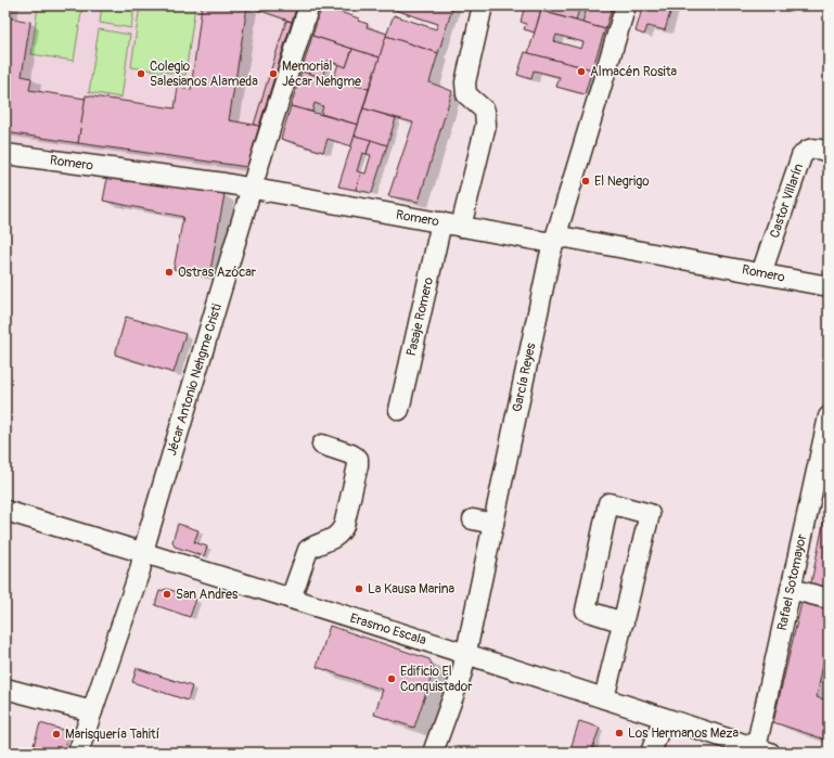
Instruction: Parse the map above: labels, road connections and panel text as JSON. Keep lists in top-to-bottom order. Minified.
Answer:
{"streets":{"street":["Romero","Castor Villarín","Pasaje Romero","García Reyes","Jécar Antonio Nehgme Cristi","Rafael Sotomayor","Erasmo Escala"]},"crossings":[["Romero","Castor Villarín"],["Romero","Pasaje Romero"],["Romero","García Reyes"],["Romero","Jécar Antonio Nehgme Cristi"],["García Reyes","Erasmo Escala"],["Jécar Antonio Nehgme Cristi","Erasmo Escala"],["Rafael Sotomayor","Erasmo Escala"]],"places":["Almacén Rosita","Colegio Salesianos Alameda","Memorial Jécar Nehgme","El Negrigo","Ostras Azócar","La Kausa Marina","San Andres","Edificio El Conquistador","Los Hermanos Meza","Marisquería Tahití"]}
